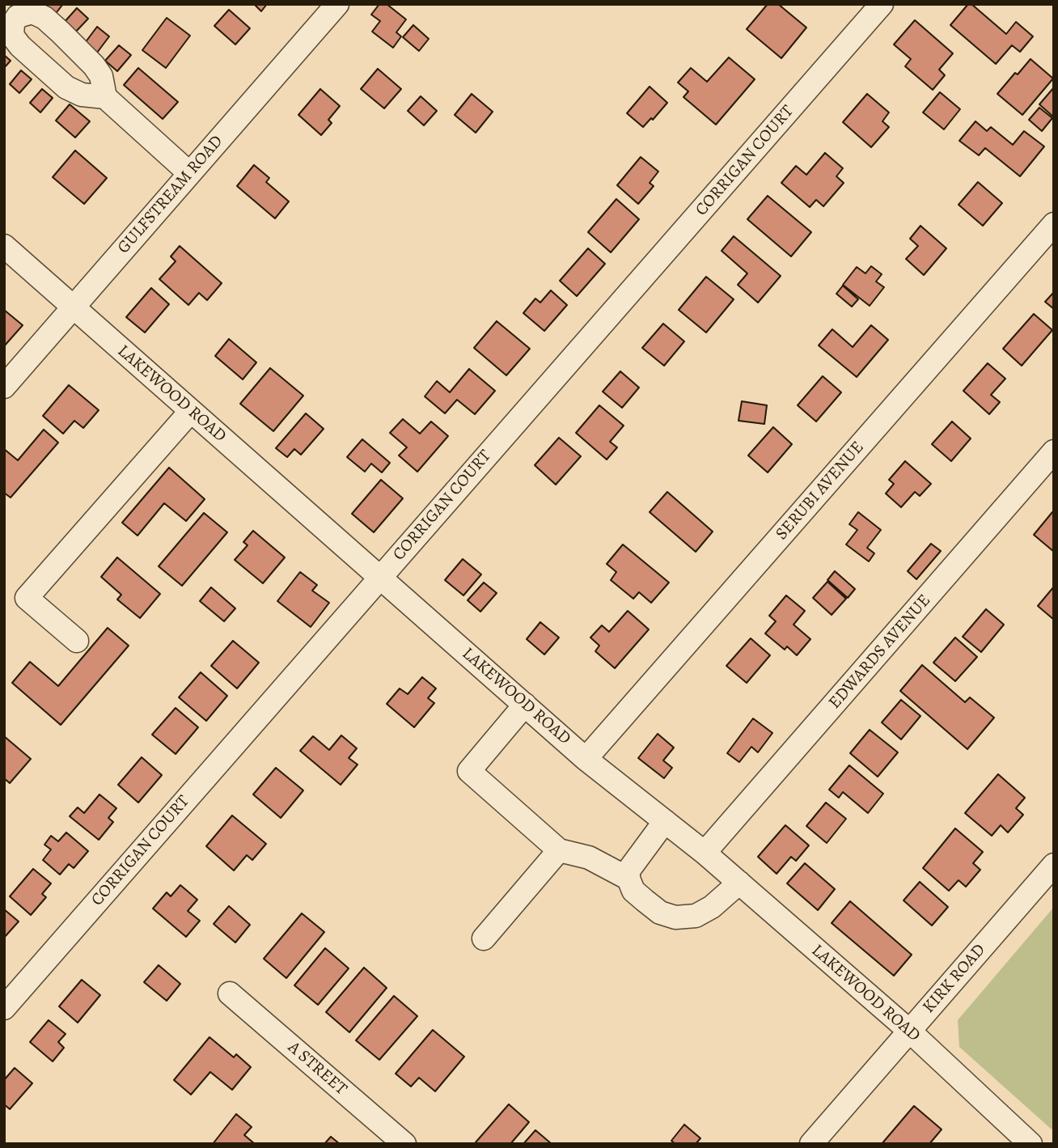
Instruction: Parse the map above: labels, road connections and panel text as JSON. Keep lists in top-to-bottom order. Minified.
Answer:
{"streets":{"street":["CORRIGAN COURT","GULFSTREAM ROAD","LAKEWOOD ROAD","SERUBI AVENUE","EDWARDS AVENUE","KIRK ROAD","A STREET"]},"crossings":[["CORRIGAN COURT","LAKEWOOD ROAD"],["GULFSTREAM ROAD","LAKEWOOD ROAD"],["LAKEWOOD ROAD","SERUBI AVENUE"],["LAKEWOOD ROAD","EDWARDS AVENUE"],["LAKEWOOD ROAD","KIRK ROAD"]]}
